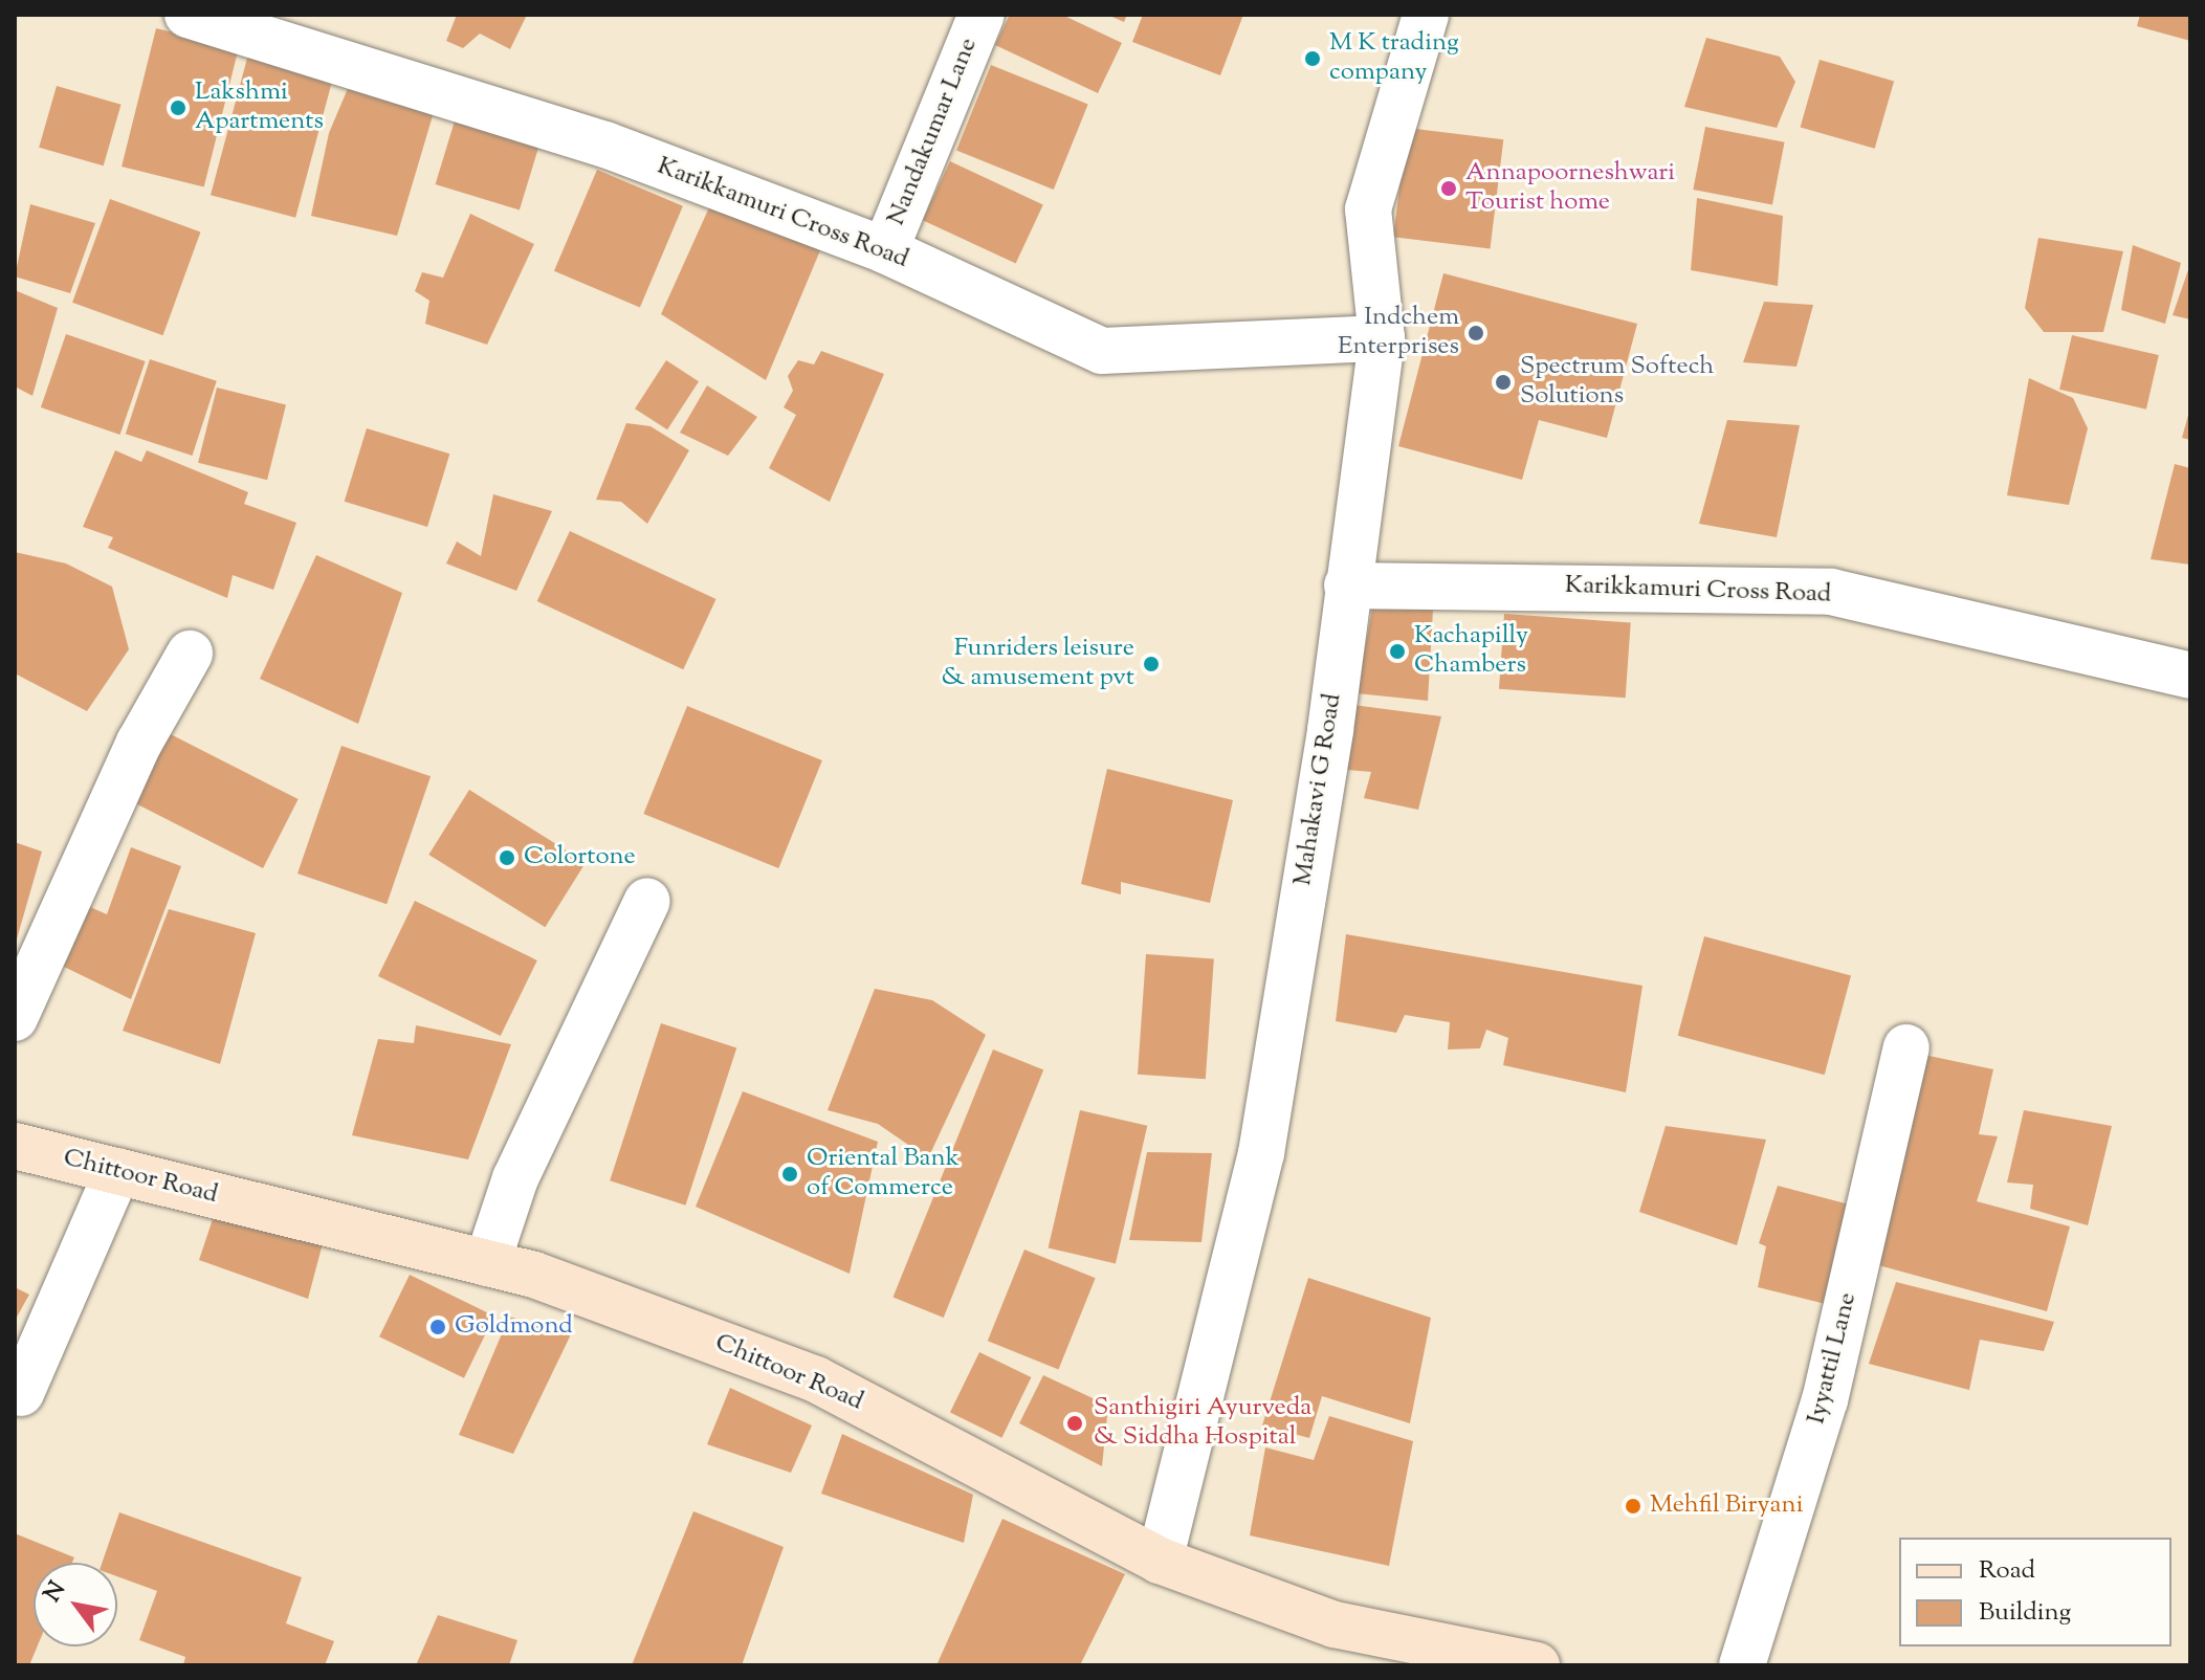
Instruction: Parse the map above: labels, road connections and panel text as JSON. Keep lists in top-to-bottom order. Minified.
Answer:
{"streets":{"main road":["Chittoor Road"],"street":["Nandakumar Lane","Karikkamuri Cross Road","Mahakavi G Road","Iyyattil Lane"]},"crossings":[["Nandakumar Lane","Karikkamuri Cross Road"],["Karikkamuri Cross Road","Mahakavi G Road"],["Mahakavi G Road","Chittoor Road"]],"places":["M K trading company","Lakshmi Apartments","Annapoorneshwari Tourist home","Indchem Enterprises","Spectrum Softech Solutions","Kachapilly Chambers","Funriders leisure & amusement pvt","Colortone","Oriental Bank of Commerce","Goldmond","Santhigiri Ayurveda & Siddha Hospital","Mehfil Biryani"],"legend":["Road","Building"],"north":"top left"}
